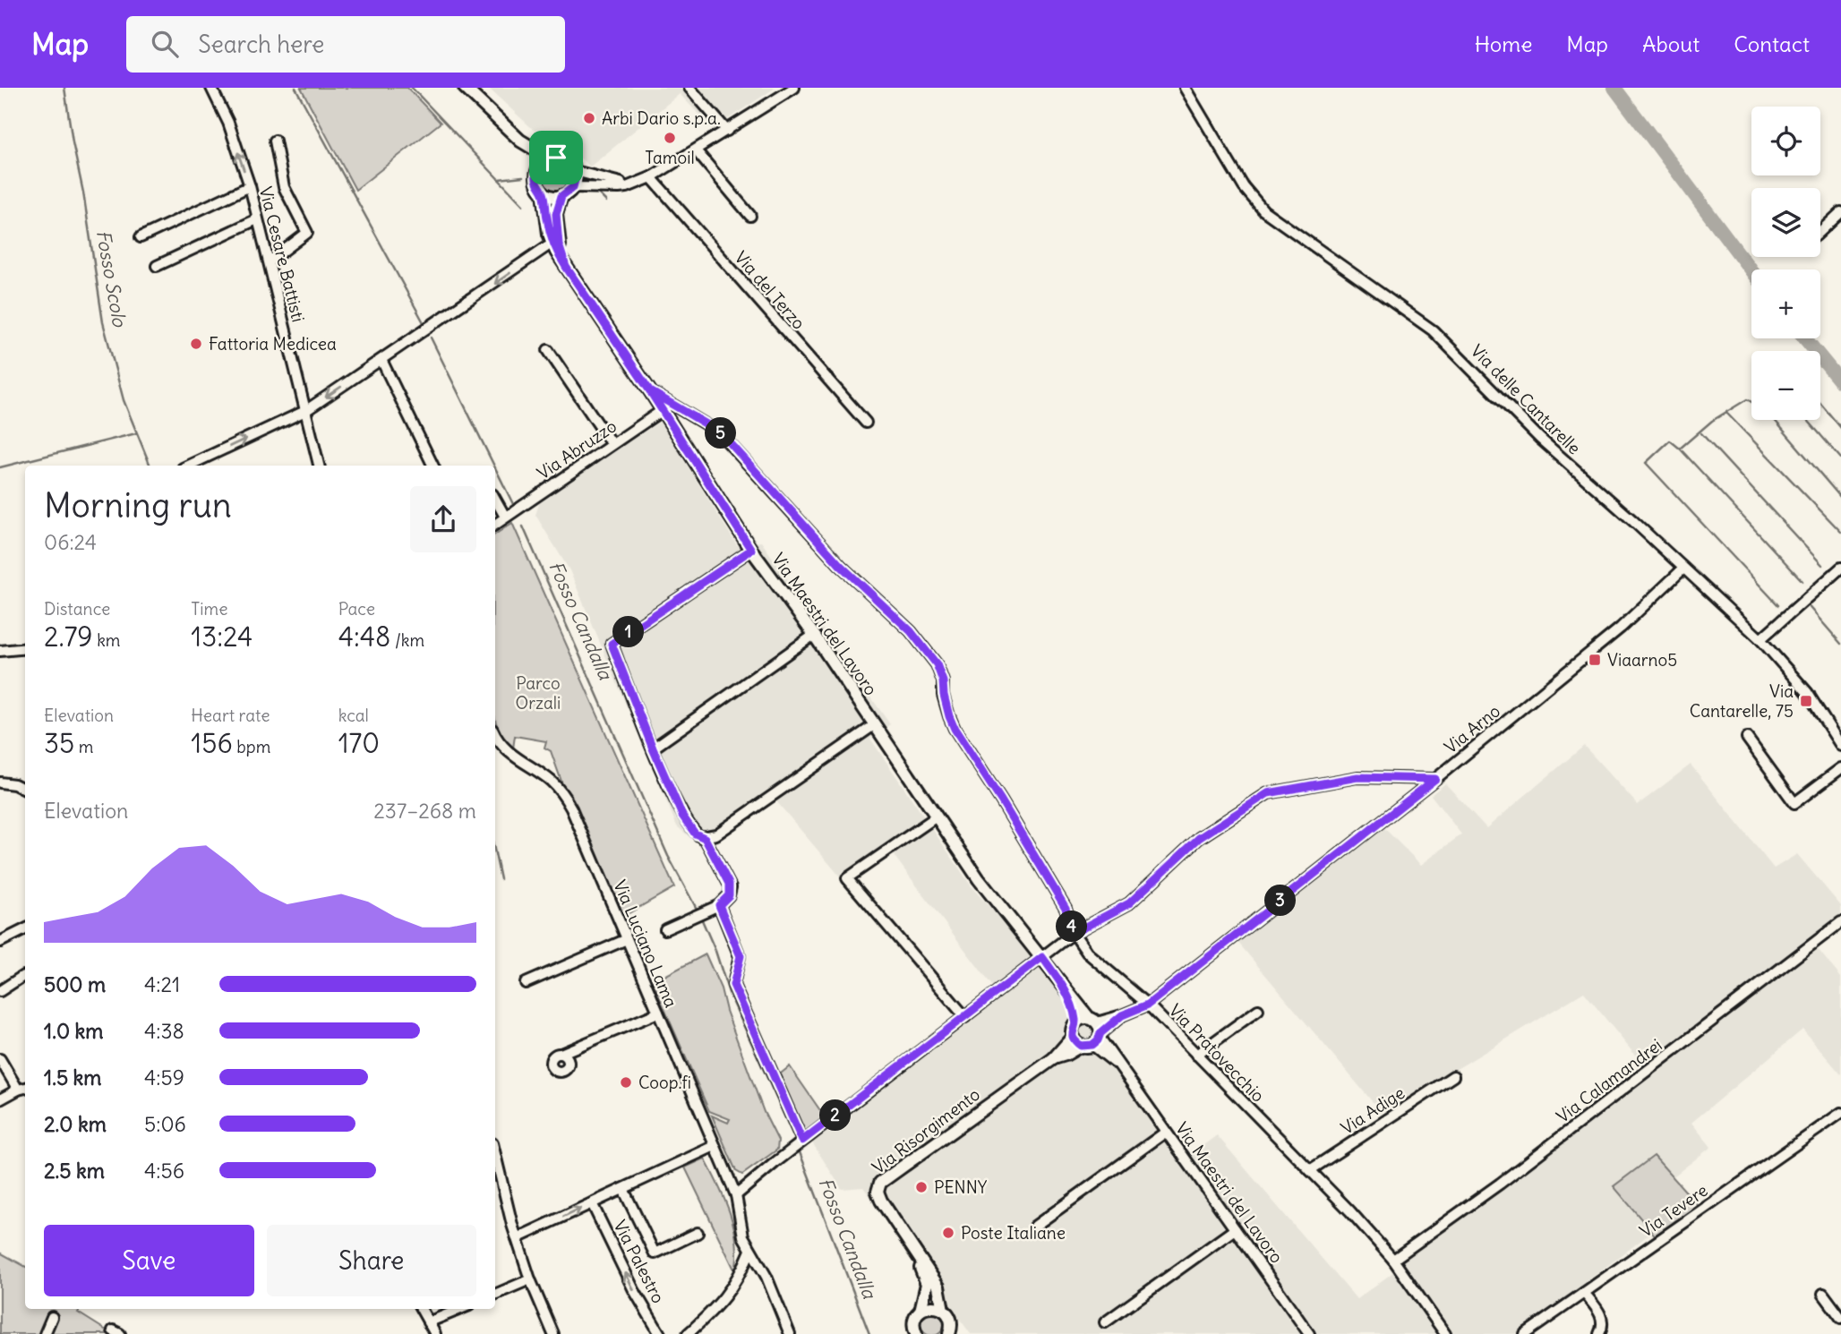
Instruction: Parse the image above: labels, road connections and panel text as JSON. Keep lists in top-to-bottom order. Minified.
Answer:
{"streets":{"main road":["Via Maestri del Lavoro","Via Risorgimento"],"street":["Via Cesare Battisti","Via del Terzo","Via delle Cantarelle","Via Abruzzo","Via Arno","Via Luciano Lama","Via Pratovecchio","Via Calamandrei","Via Adige","Via Tevere","Via Palestro"]},"crossings":[["Via delle Cantarelle","Via Arno"],["Via Abruzzo","Via Maestri del Lavoro"],["Via Maestri del Lavoro","Via Arno"],["Via Maestri del Lavoro","Via Pratovecchio"],["Via Maestri del Lavoro","Via Risorgimento"],["Via Arno","Via Pratovecchio"],["Via Arno","Via Risorgimento"],["Via Pratovecchio","Via Calamandrei"],["Via Pratovecchio","Via Adige"]],"one_way":["Via Palestro"],"water":["Fosso Scolo","Fosso Candalla"],"parks":["Parco Orzali"],"places":{"other":["Arbi Dario s.p.a.","Tamoil","Fattoria Medicea","Coop.fi","PENNY","Poste Italiane"],"transit":["Viaarno5","Via Cantarelle, 75"]},"page":{"header":"Map","search":"Search here","nav":["Home","Map","About","Contact"],"map_buttons":["+","−"],"pins":["5","1","3","4","2"],"heading":["Morning run","06:24"],"stats":[["Distance","2.79 km"],["Time","13:24"],["Pace","4:48 /km"],["Elevation","35 m"],["Heart rate","156 bpm"],["kcal","170"]],"chart":["Elevation","237–268 m"],"list":[{"name":"500 m","note":"4:21"},{"name":"1.0 km","note":"4:38"},{"name":"1.5 km","note":"4:59"},{"name":"2.0 km","note":"5:06"},{"name":"2.5 km","note":"4:56"}],"buttons":["Save","Share"]}}
